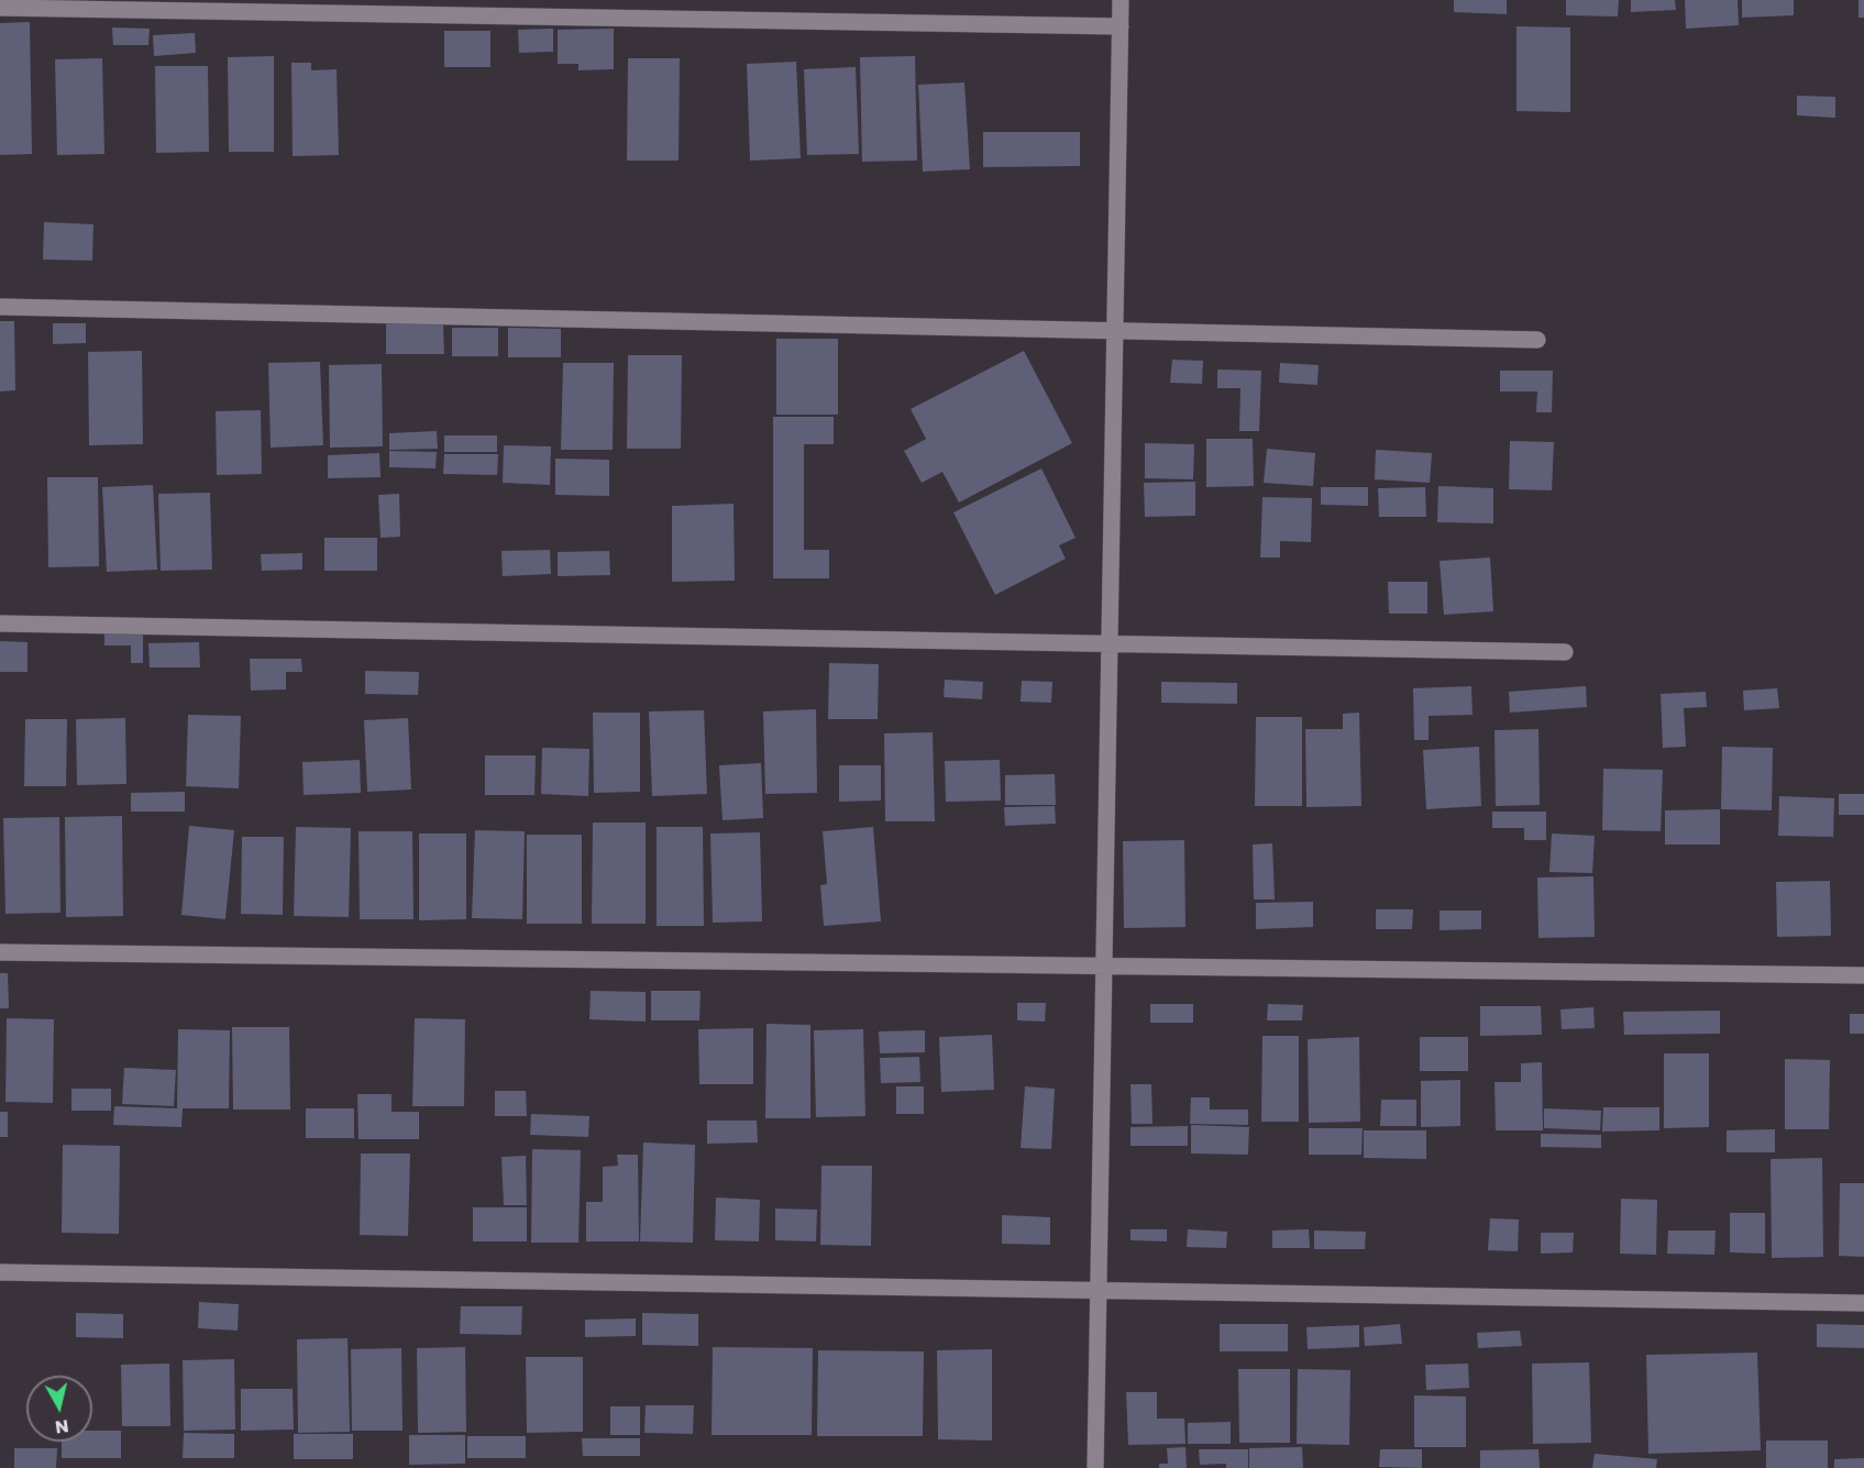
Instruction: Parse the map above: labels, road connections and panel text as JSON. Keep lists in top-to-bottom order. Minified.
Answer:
{"north":"bottom"}
